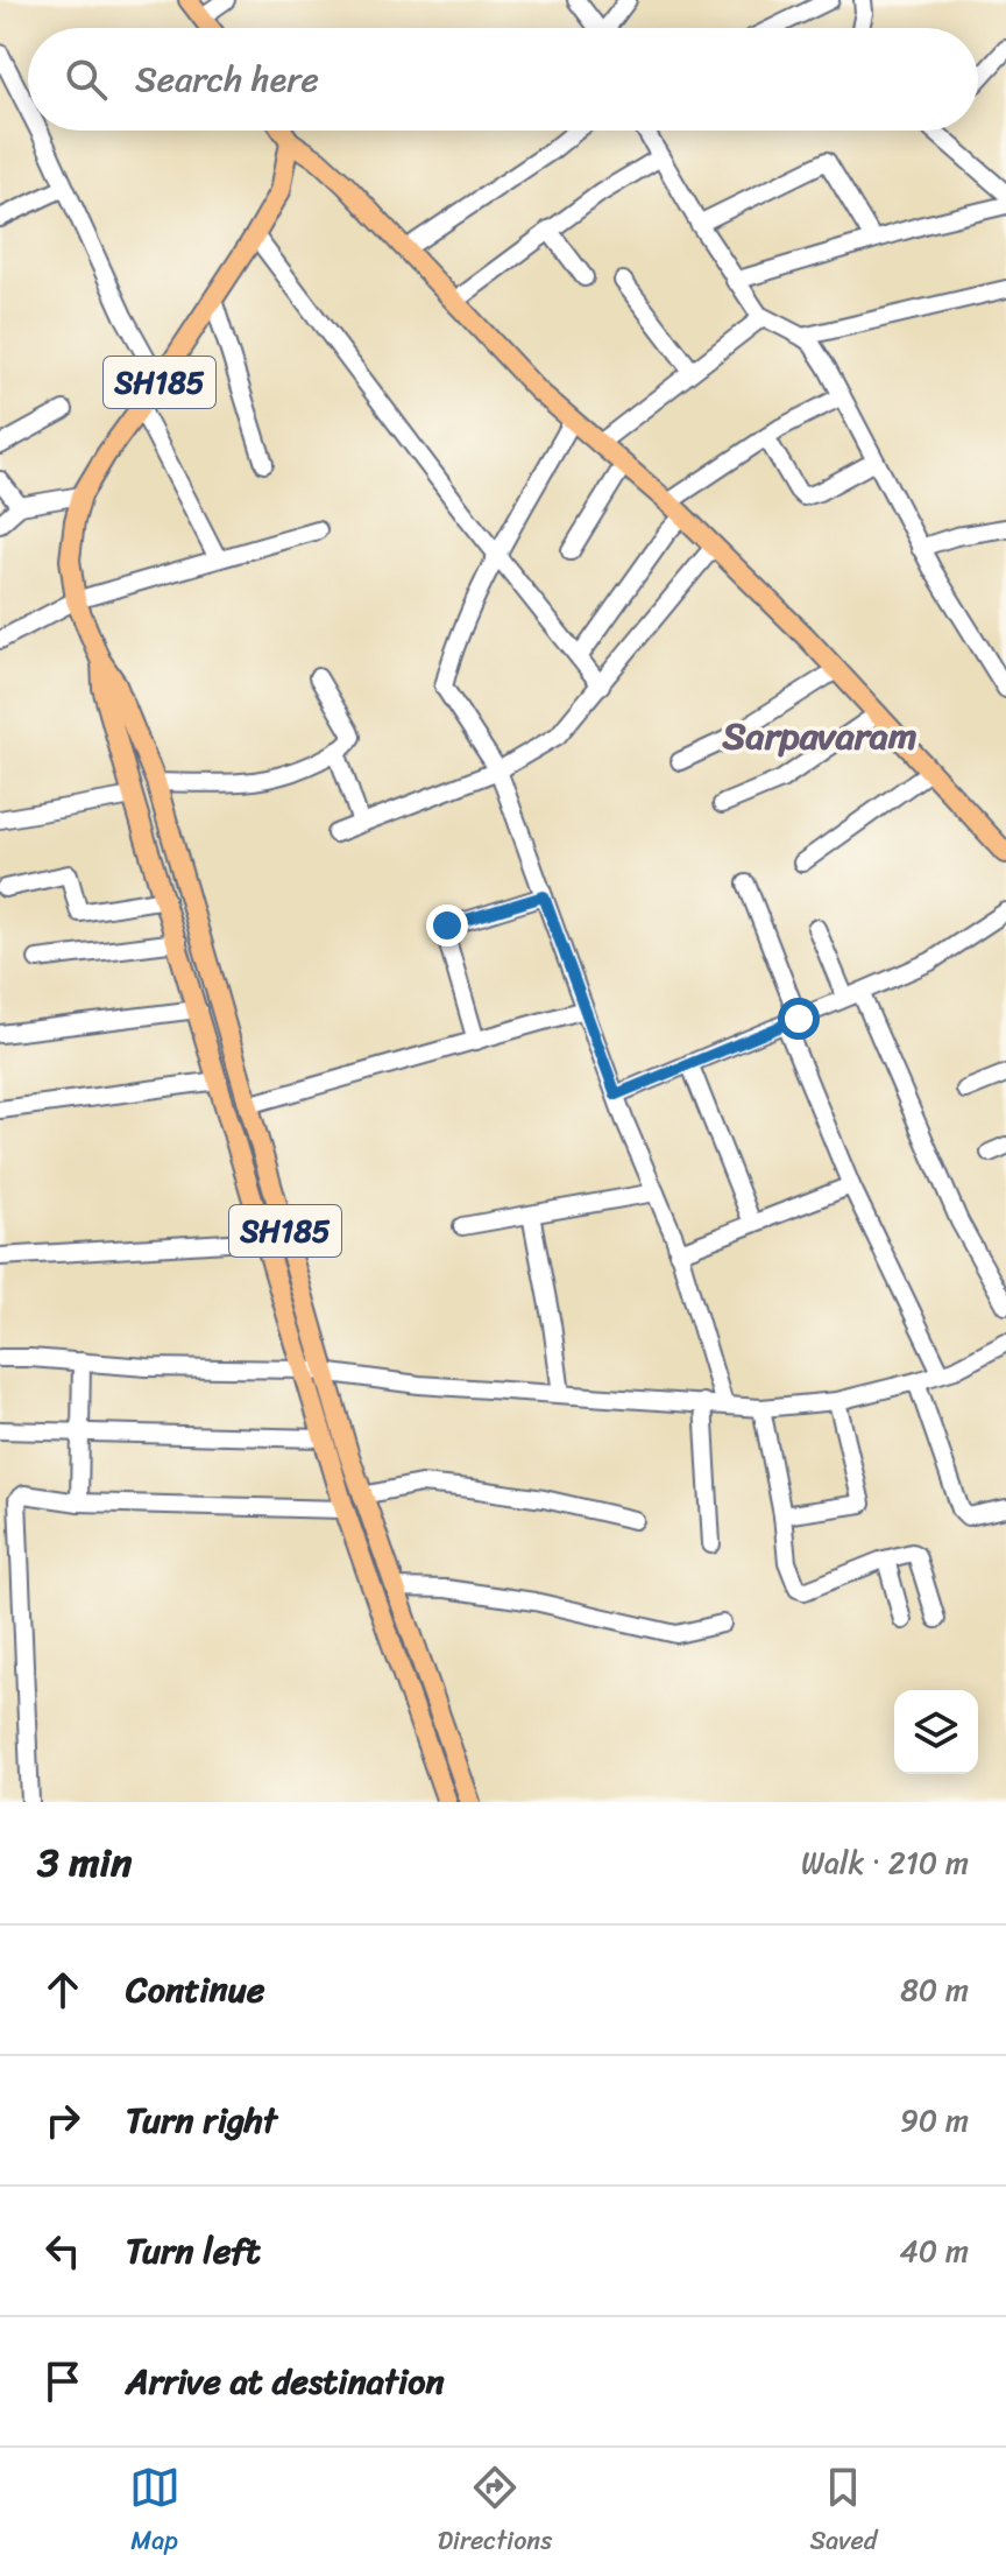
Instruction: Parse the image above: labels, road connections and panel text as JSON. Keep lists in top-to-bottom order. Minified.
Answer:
{"streets":{"main road":["SH185"]},"districts":["Sarpavaram"],"page":{"search":"Search here","heading":["3 min","Walk · 210 m"],"list":[["Continue","80 m"],["Turn right","90 m"],["Turn left","40 m"],"Arrive at destination"],"nav":["Map","Directions","Saved"]}}
